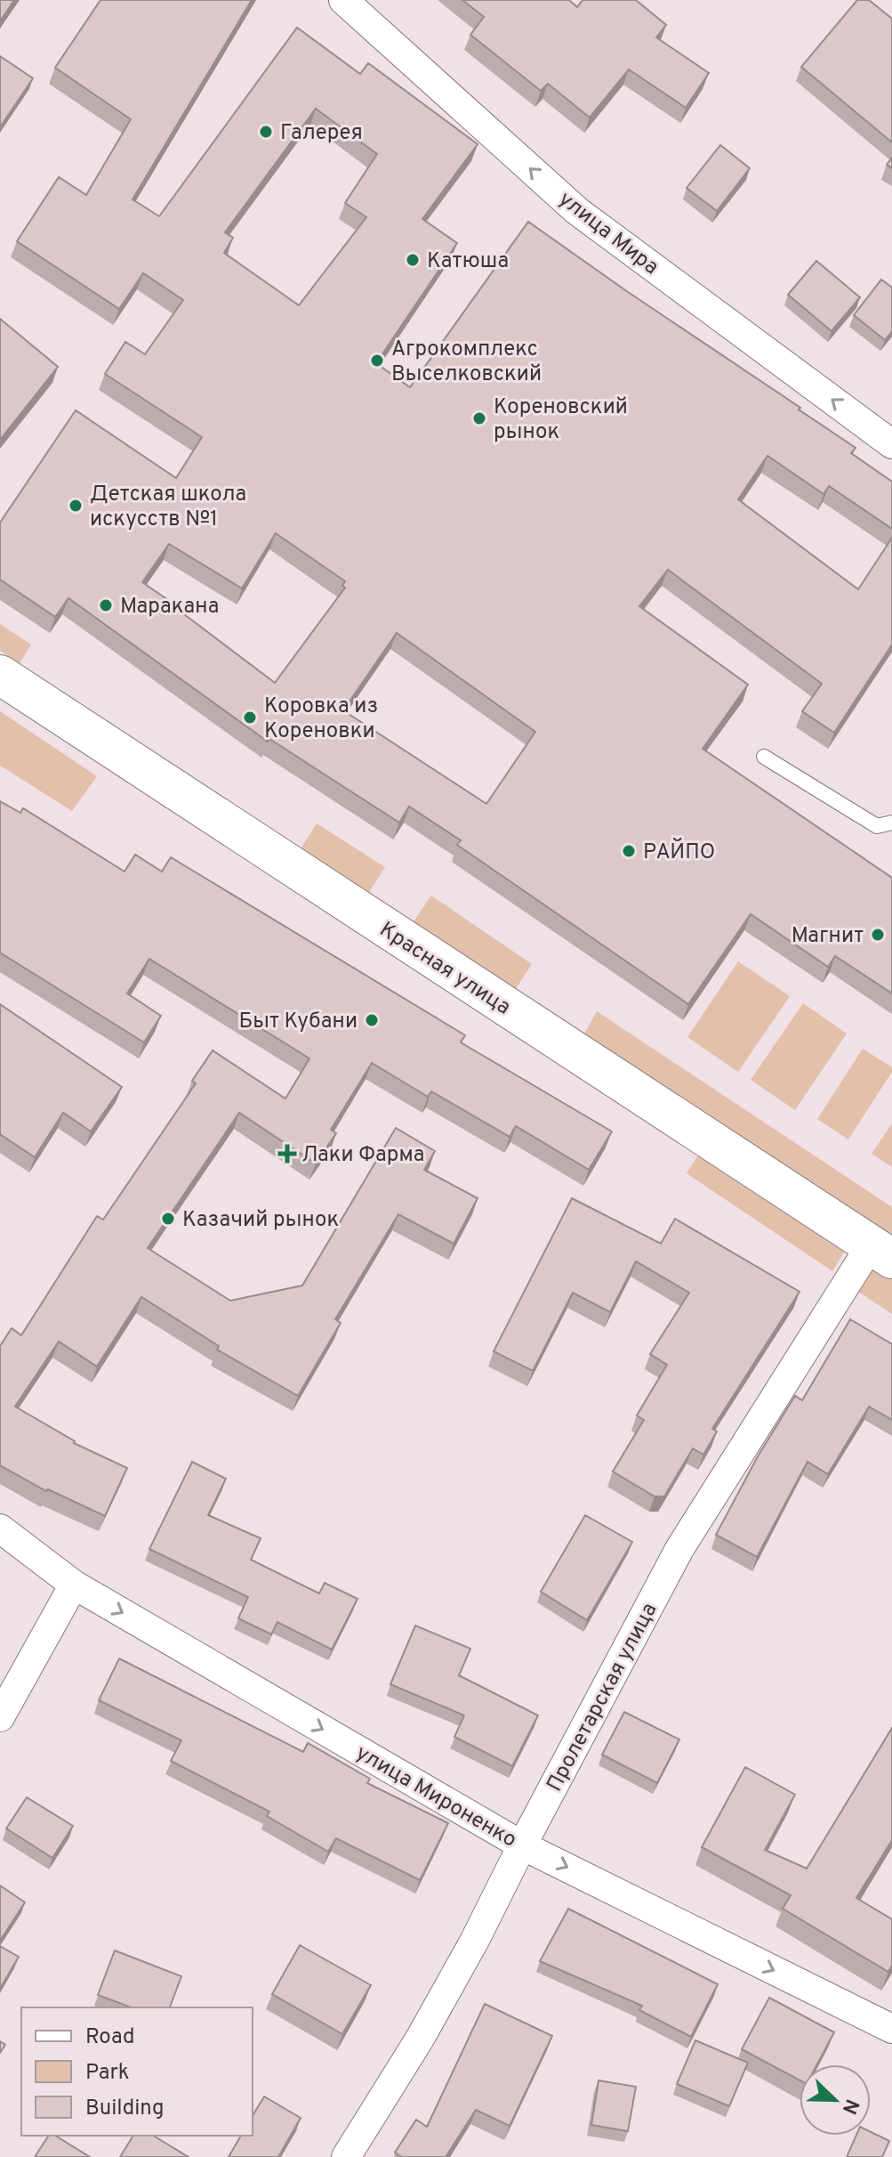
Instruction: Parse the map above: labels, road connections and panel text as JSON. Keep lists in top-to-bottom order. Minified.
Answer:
{"streets":{"main road":["Красная улица"],"street":["улица Мира","Пролетарская улица","улица Мироненко"]},"crossings":[["Красная улица","Пролетарская улица"],["Пролетарская улица","улица Мироненко"]],"one_way":["улица Мира","улица Мироненко"],"places":{"other":["Галерея","Катюша","Агрокомплекс Выселковский","Кореновский рынок","Детская школа искусств №1","Маракана","Коровка из Кореновки","РАЙПО","Магнит","Быт Кубани","Казачий рынок"],"health":["Лаки Фарма"]},"legend":["Road","Park","Building"],"north":"bottom right"}
